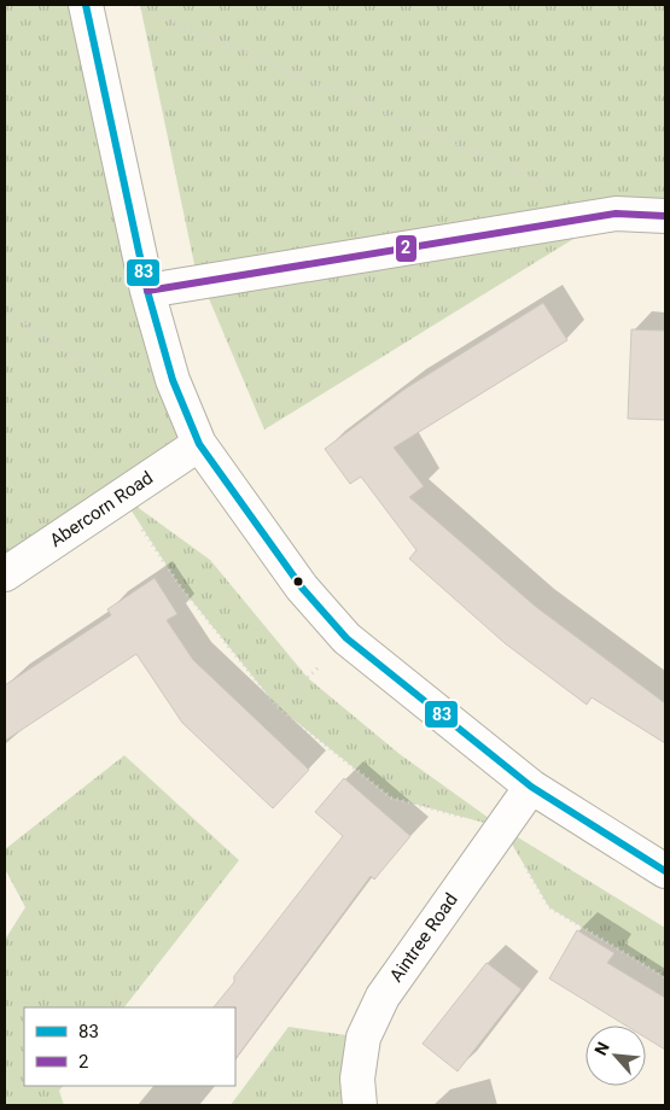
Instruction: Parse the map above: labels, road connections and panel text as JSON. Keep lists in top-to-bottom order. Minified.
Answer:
{"streets":{"street":["Abercorn Road","Aintree Road"]},"lines":["transit line 83","transit line 2"],"legend":["83","2"],"north":"top left"}
